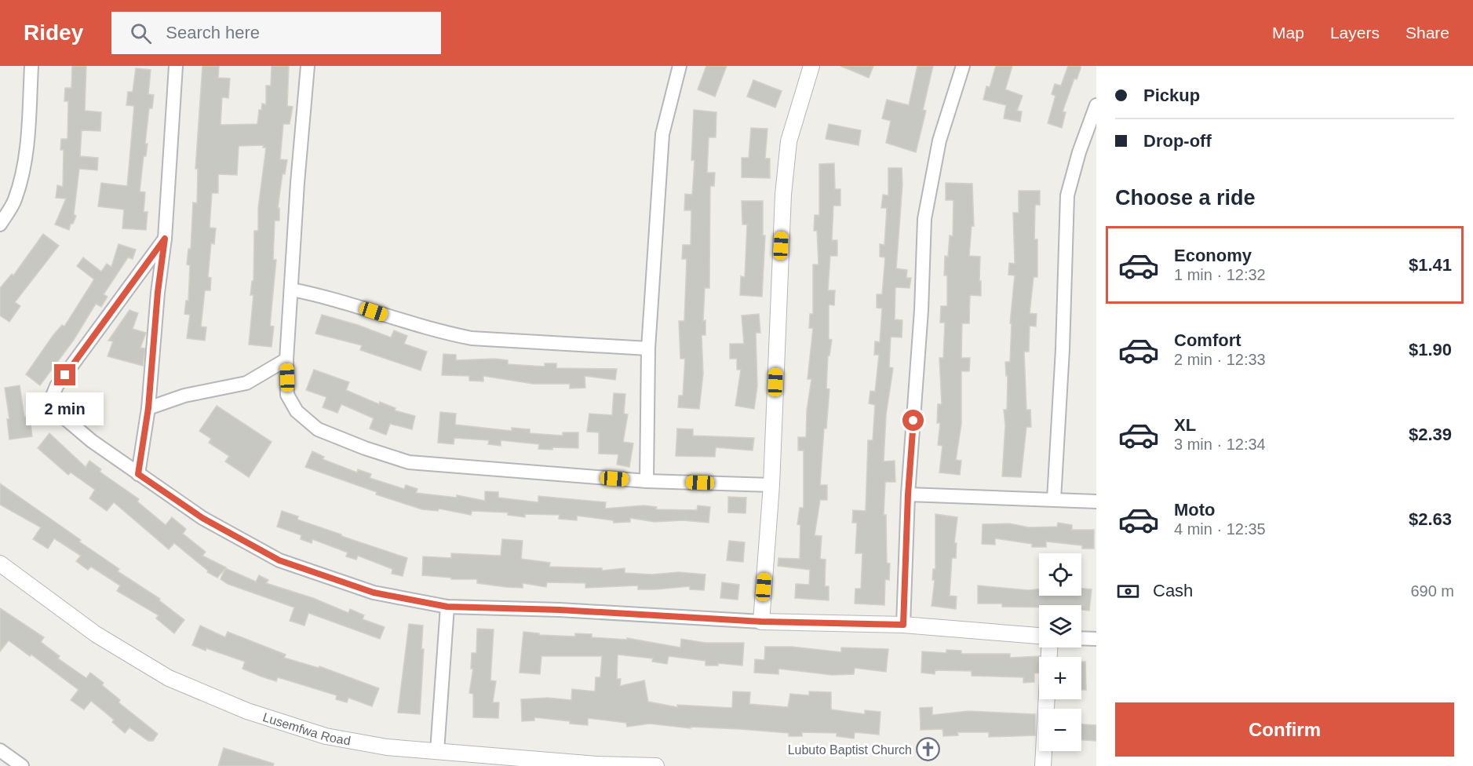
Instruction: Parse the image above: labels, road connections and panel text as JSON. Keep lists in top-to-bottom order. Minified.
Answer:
{"streets":{"street":["Lusemfwa Road"]},"places":{"church":["Lubuto Baptist Church"]},"page":{"header":"Ridey","search":"Search here","nav":["Map","Layers","Share"],"banner":["Pickup","Drop-off"],"heading":"Choose a ride","list":[{"name":"Economy","note":"1 min · 12:32","value":"$1.41"},{"name":"Comfort","note":"2 min · 12:33","value":"$1.90"},{"name":"XL","note":"3 min · 12:34","value":"$2.39"},{"name":"Moto","note":"4 min · 12:35","value":"$2.63"}],"bubble":"2 min","map_buttons":["+","−"],"pay":["Cash","690 m"],"buttons":"Confirm"}}
